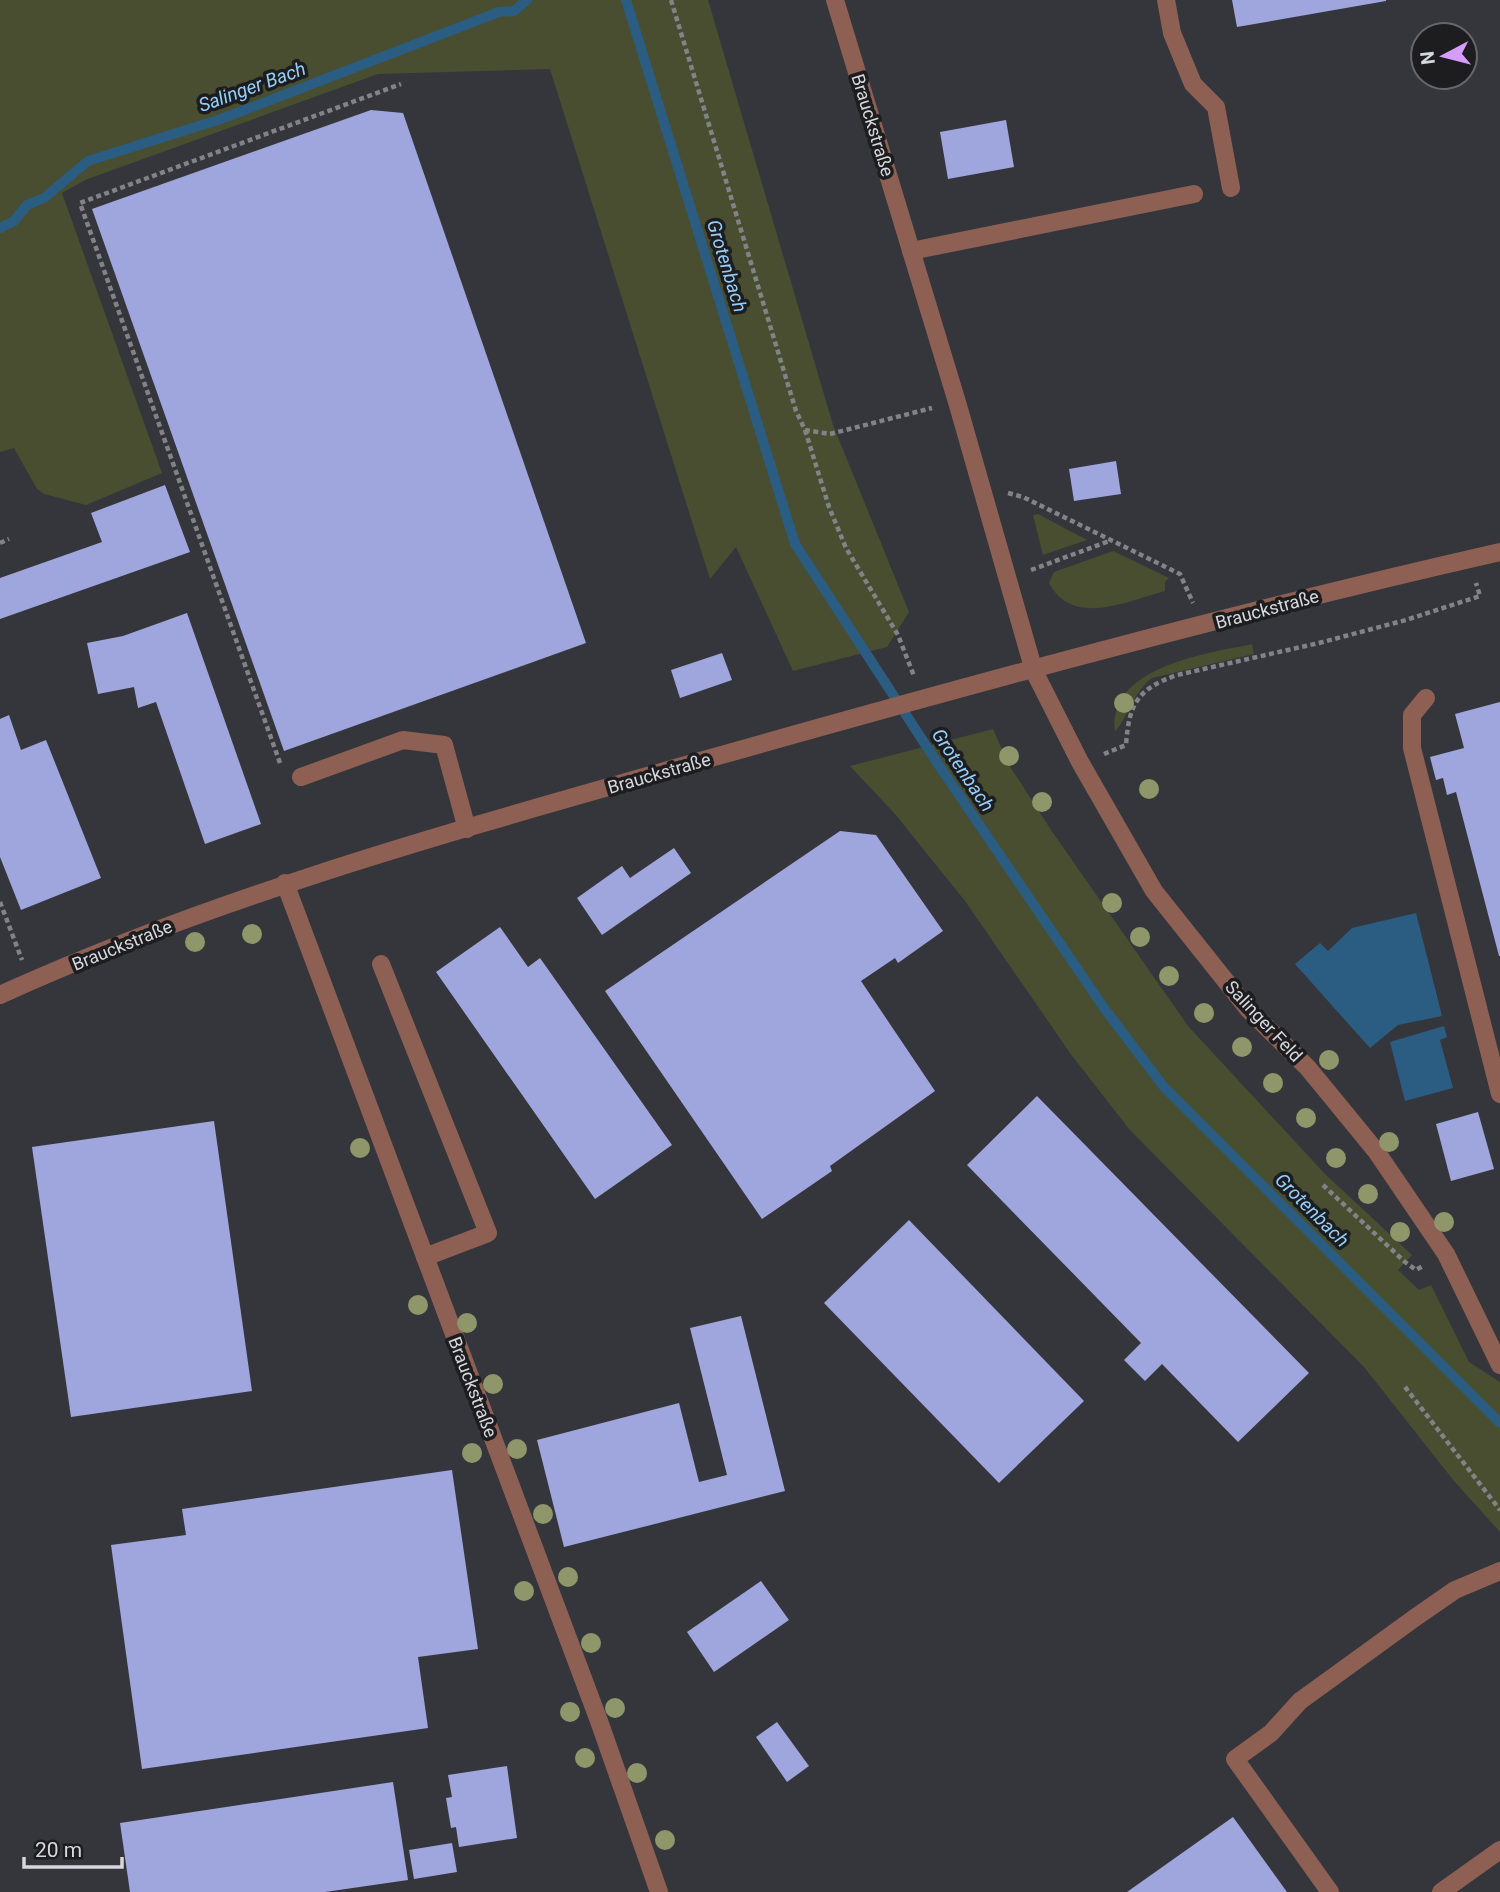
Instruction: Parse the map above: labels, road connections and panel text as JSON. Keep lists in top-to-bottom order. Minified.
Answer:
{"streets":{"street":["Brauckstraße","Salinger Feld"]},"crossings":[["Brauckstraße","Salinger Feld"]],"water":["Salinger Bach","Grotenbach"],"scale_bar":"20 m","north":"left"}
